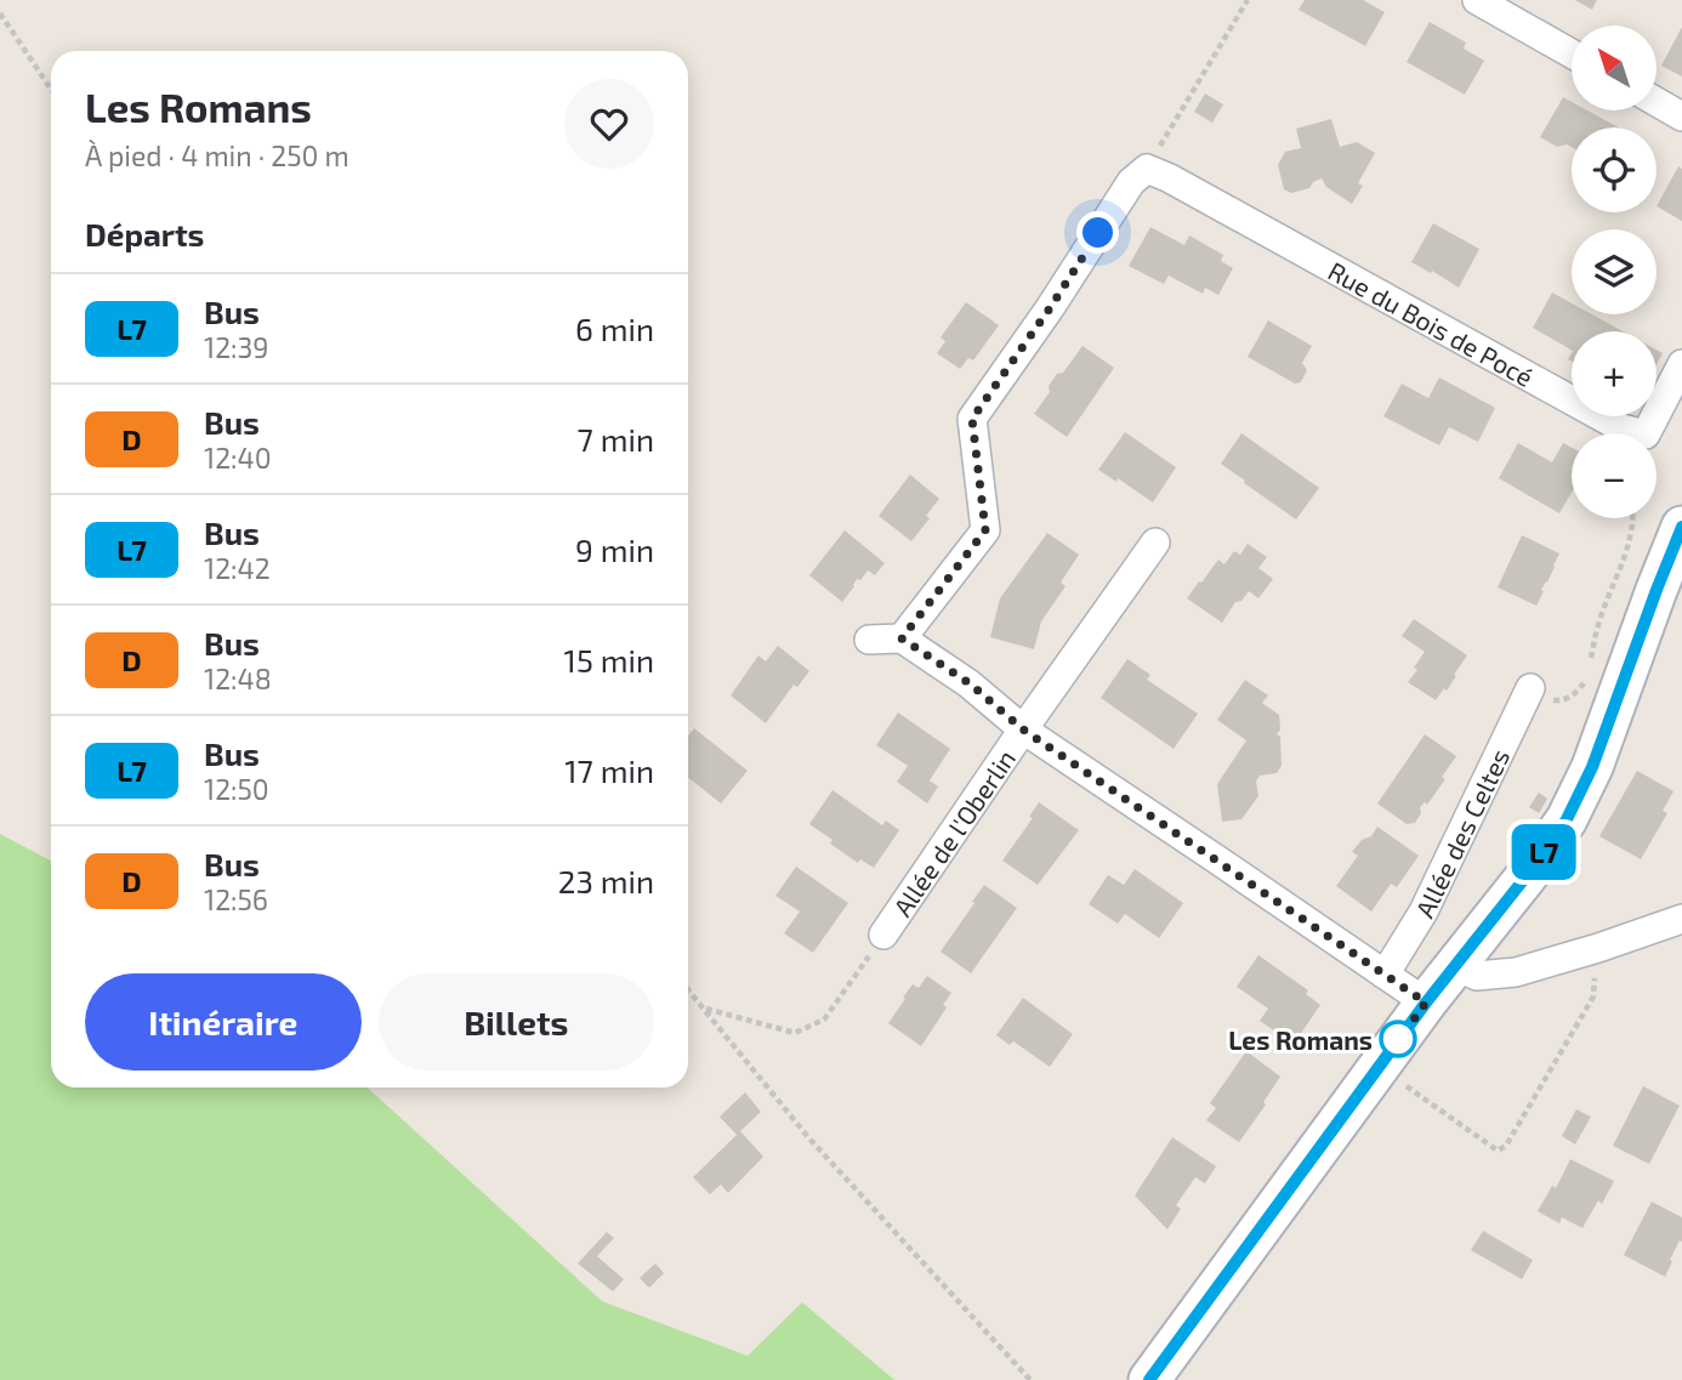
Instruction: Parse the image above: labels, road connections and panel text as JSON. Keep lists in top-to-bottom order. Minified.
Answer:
{"streets":{"street":["Rue du Bois de Pocé","Allée de l'Oberlin","Allée des Celtes"]},"places":["Les Romans"],"lines":["bus line L7"],"north":"top left","page":{"on_map":"L7","map_buttons":["+","−"],"heading":[["Les Romans","À pied · 4 min · 250 m"],"Départs"],"list":[{"mark":"L7","name":"Bus","note":"12:39","value":"6 min"},{"mark":"D","name":"Bus","note":"12:40","value":"7 min"},{"mark":"L7","name":"Bus","note":"12:42","value":"9 min"},{"mark":"D","name":"Bus","note":"12:48","value":"15 min"},{"mark":"L7","name":"Bus","note":"12:50","value":"17 min"},{"mark":"D","name":"Bus","note":"12:56","value":"23 min"}],"buttons":["Itinéraire","Billets"]}}
